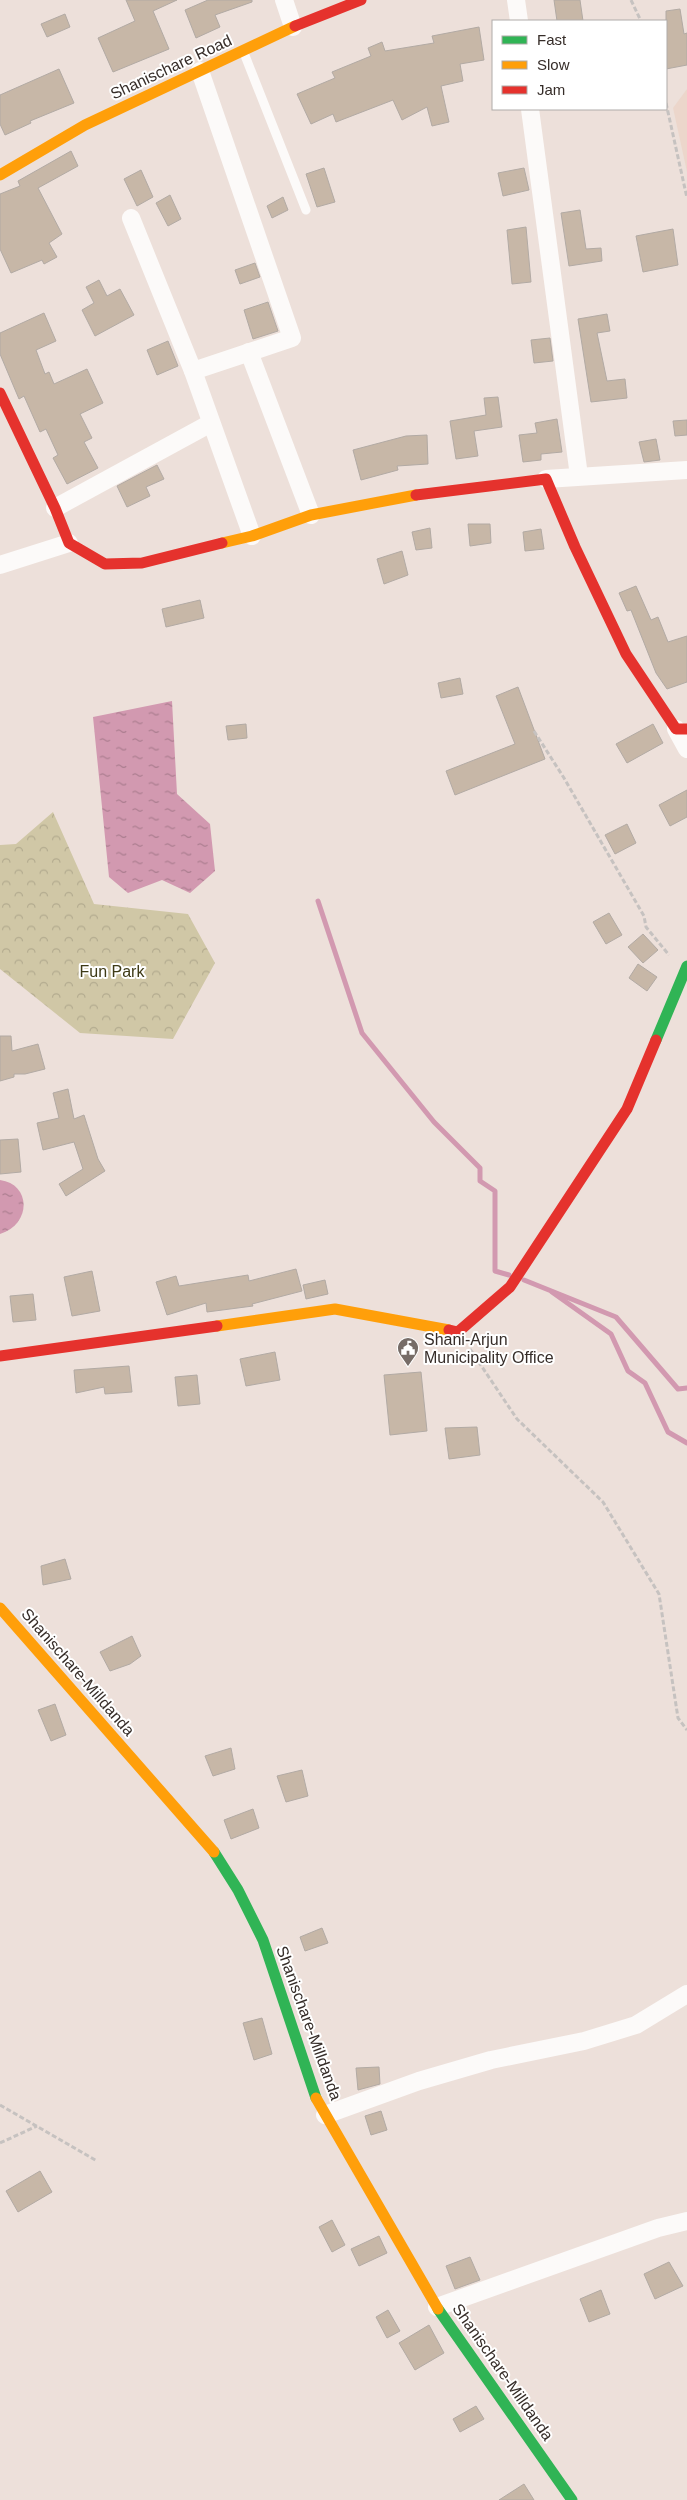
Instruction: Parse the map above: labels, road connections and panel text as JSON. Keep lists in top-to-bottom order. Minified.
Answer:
{"streets":{"street":["Shanischare Road","Shanischare-Milldanda"]},"parks":["Fun Park"],"places":{"public building":["Shani-Arjun Municipality Office"]},"legend":["Fast","Slow","Jam"]}
